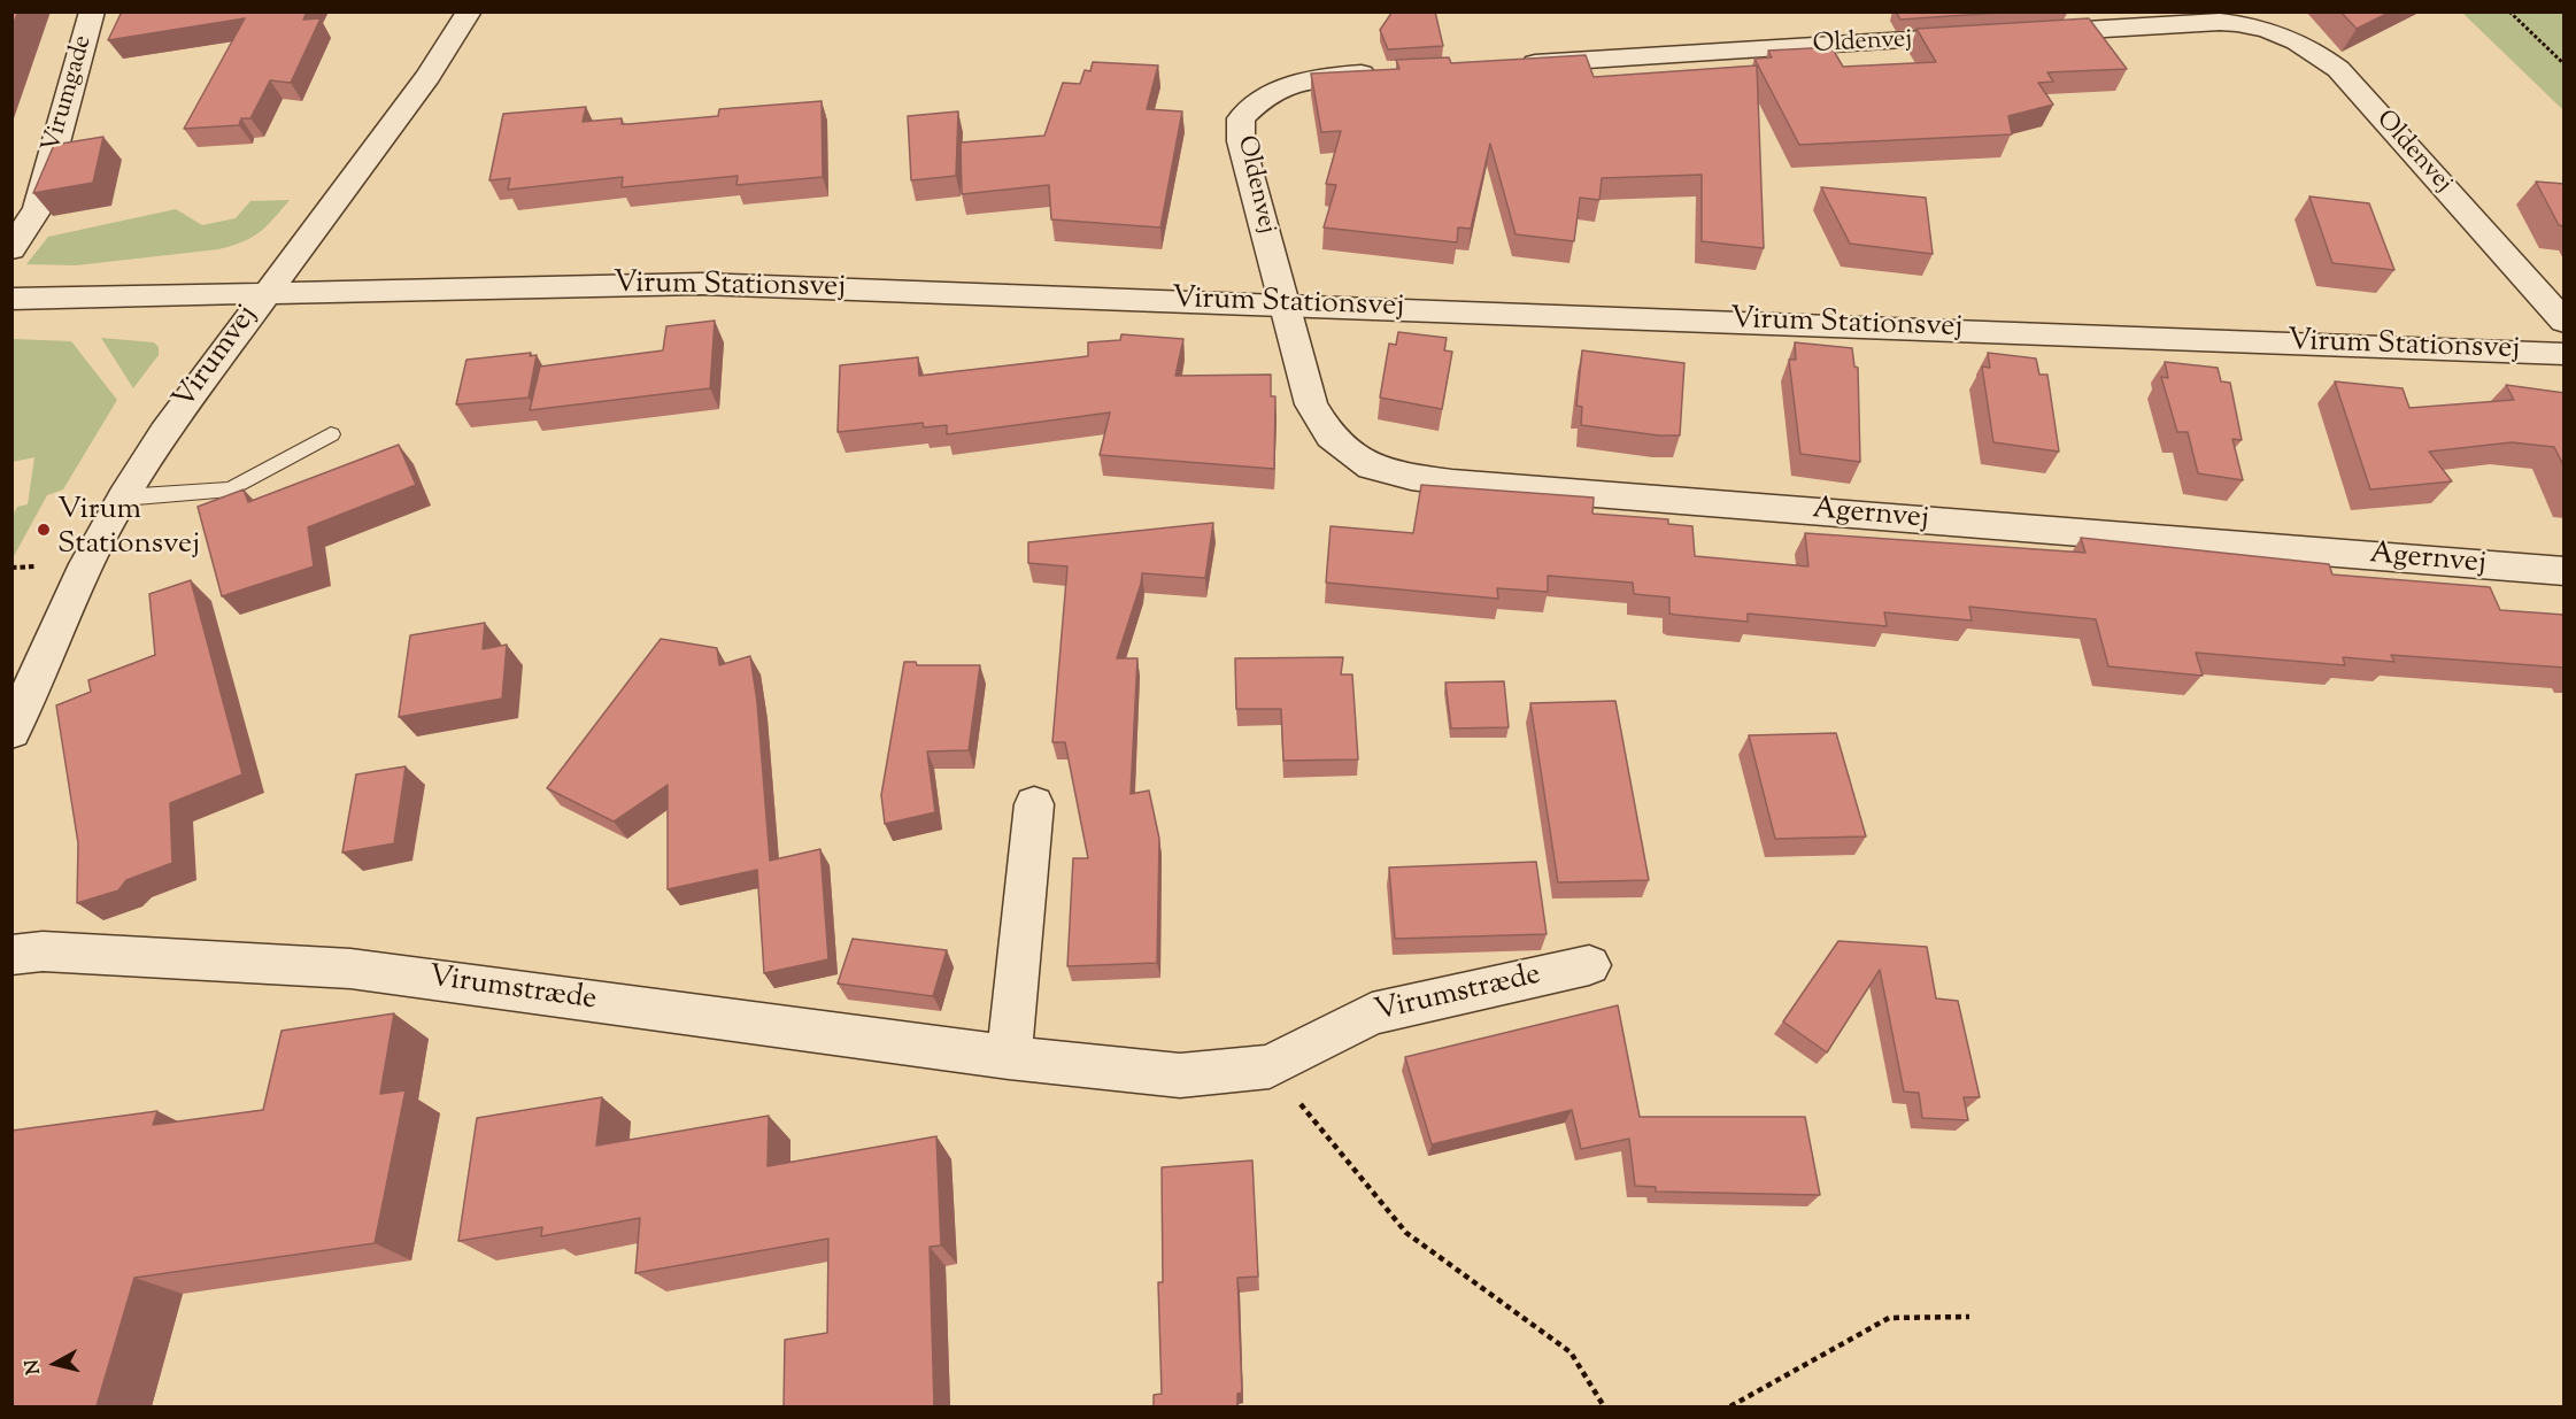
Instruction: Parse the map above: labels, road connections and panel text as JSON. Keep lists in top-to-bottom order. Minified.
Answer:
{"streets":{"street":["Oldenvej","Virumgade","Virum Stationsvej","Virumvej","Agernvej","Virumstræde"]},"crossings":[["Oldenvej","Virum Stationsvej"],["Oldenvej","Agernvej"],["Virum Stationsvej","Virumvej"],["Virum Stationsvej","Agernvej"]],"places":["Virum Stationsvej"],"north":"left"}
